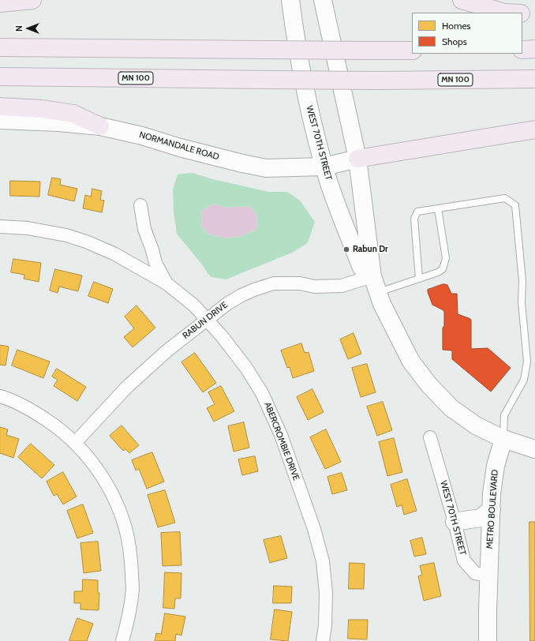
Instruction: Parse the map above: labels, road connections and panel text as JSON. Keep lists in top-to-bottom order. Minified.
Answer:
{"streets":{"highway":["MN 100"],"street":["WEST 70TH STREET","NORMANDALE ROAD","RABUN DRIVE","ABERCROMBIE DRIVE","METRO BOULEVARD"]},"crossings":[["WEST 70TH STREET","NORMANDALE ROAD"],["WEST 70TH STREET","RABUN DRIVE"],["WEST 70TH STREET","METRO BOULEVARD"],["RABUN DRIVE","ABERCROMBIE DRIVE"]],"places":["Rabun Dr"],"legend":["Homes","Shops"],"north":"left"}
